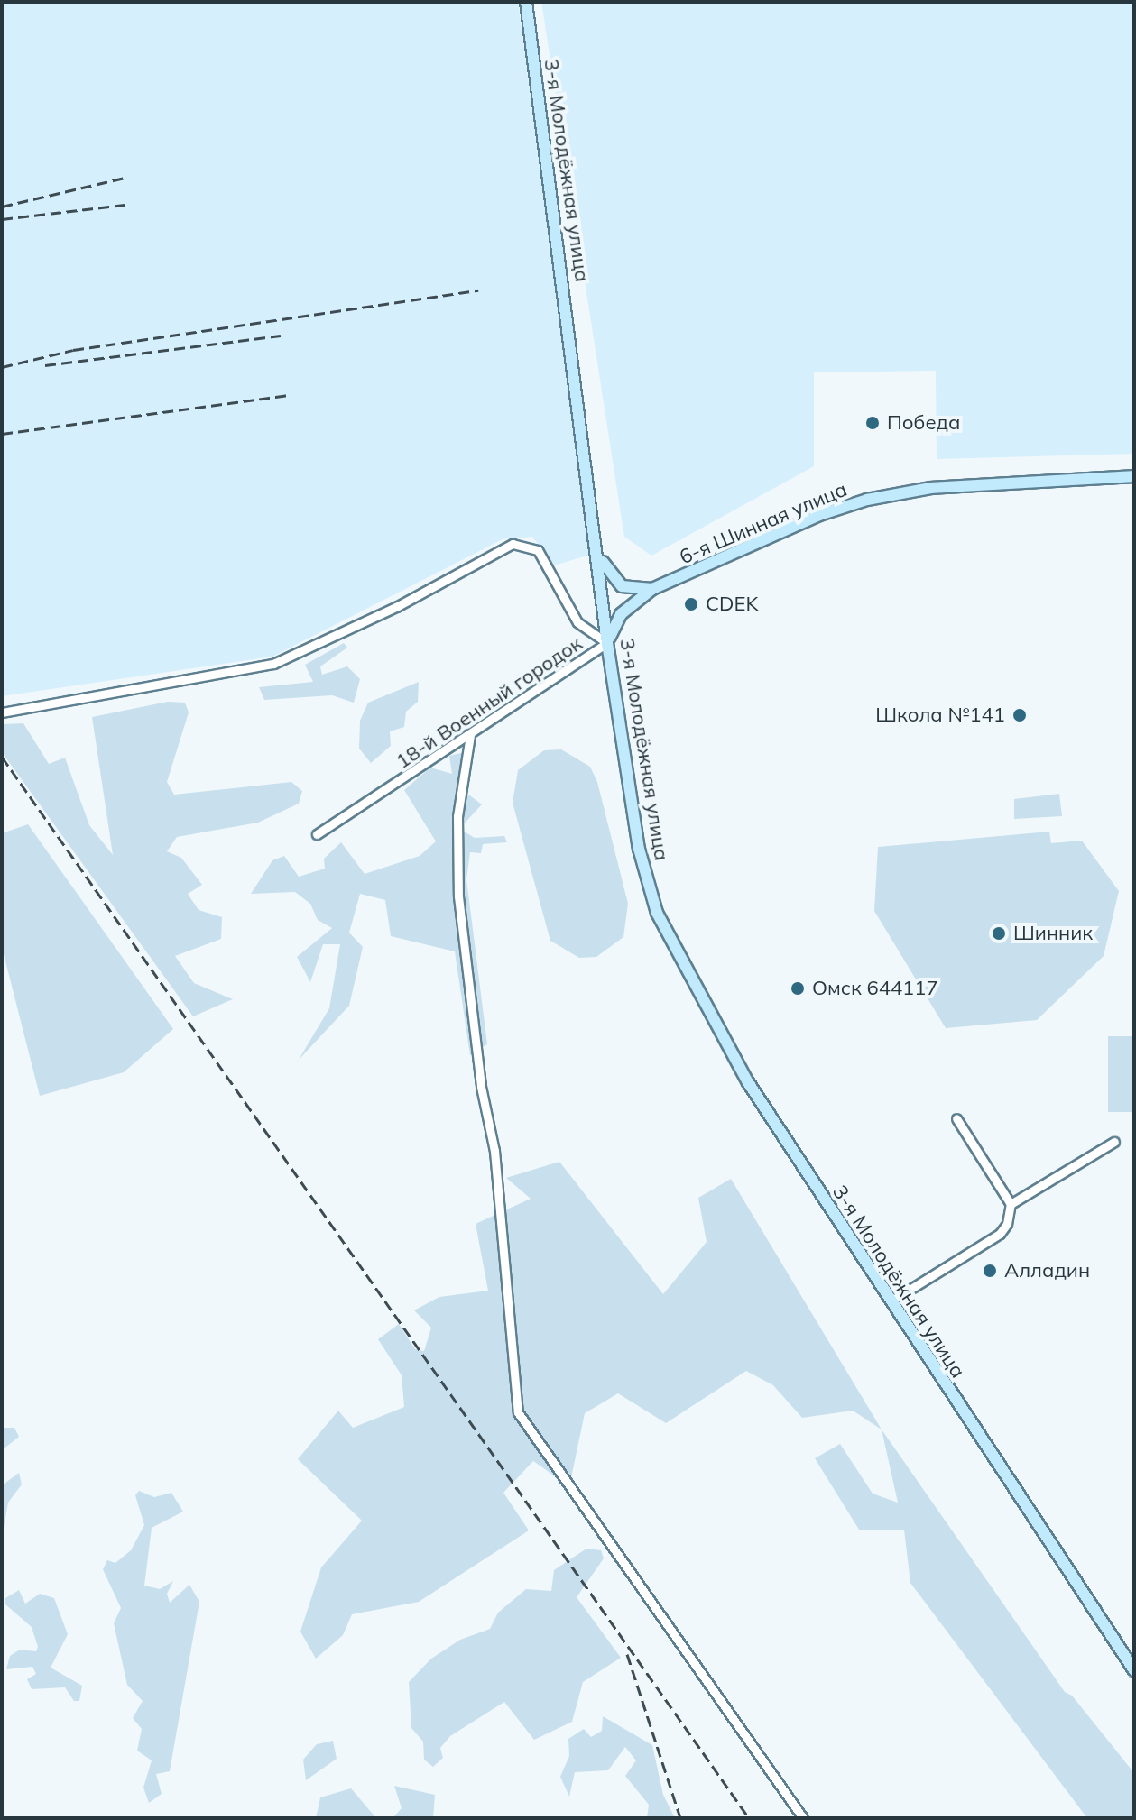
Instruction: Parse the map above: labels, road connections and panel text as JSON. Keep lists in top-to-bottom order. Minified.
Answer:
{"streets":{"main road":["3-я Молодёжная улица","6-я Шинная улица"],"street":["18-й Военный городок"]},"crossings":[["3-я Молодёжная улица","6-я Шинная улица"],["3-я Молодёжная улица","18-й Военный городок"],["6-я Шинная улица","18-й Военный городок"]],"places":["Победа","CDEK","Школа №141","Шинник","Омск 644117","Алладин"]}
